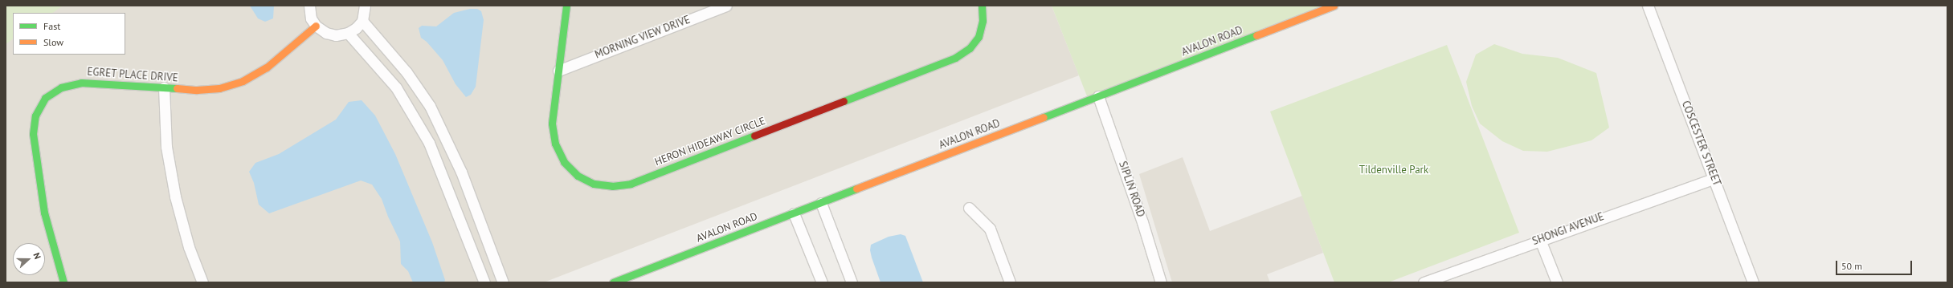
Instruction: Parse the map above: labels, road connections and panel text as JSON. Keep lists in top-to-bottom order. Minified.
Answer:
{"streets":{"street":["MORNING VIEW DRIVE","AVALON ROAD","EGRET PLACE DRIVE","HERON HIDEAWAY CIRCLE","COSCESTER STREET","SIPLIN ROAD","SHONGI AVENUE"]},"crossings":[["MORNING VIEW DRIVE","HERON HIDEAWAY CIRCLE"],["AVALON ROAD","SIPLIN ROAD"],["COSCESTER STREET","SHONGI AVENUE"]],"parks":["Tildenville Park"],"legend":["Fast","Slow"],"scale_bar":"50 m","north":"right"}
